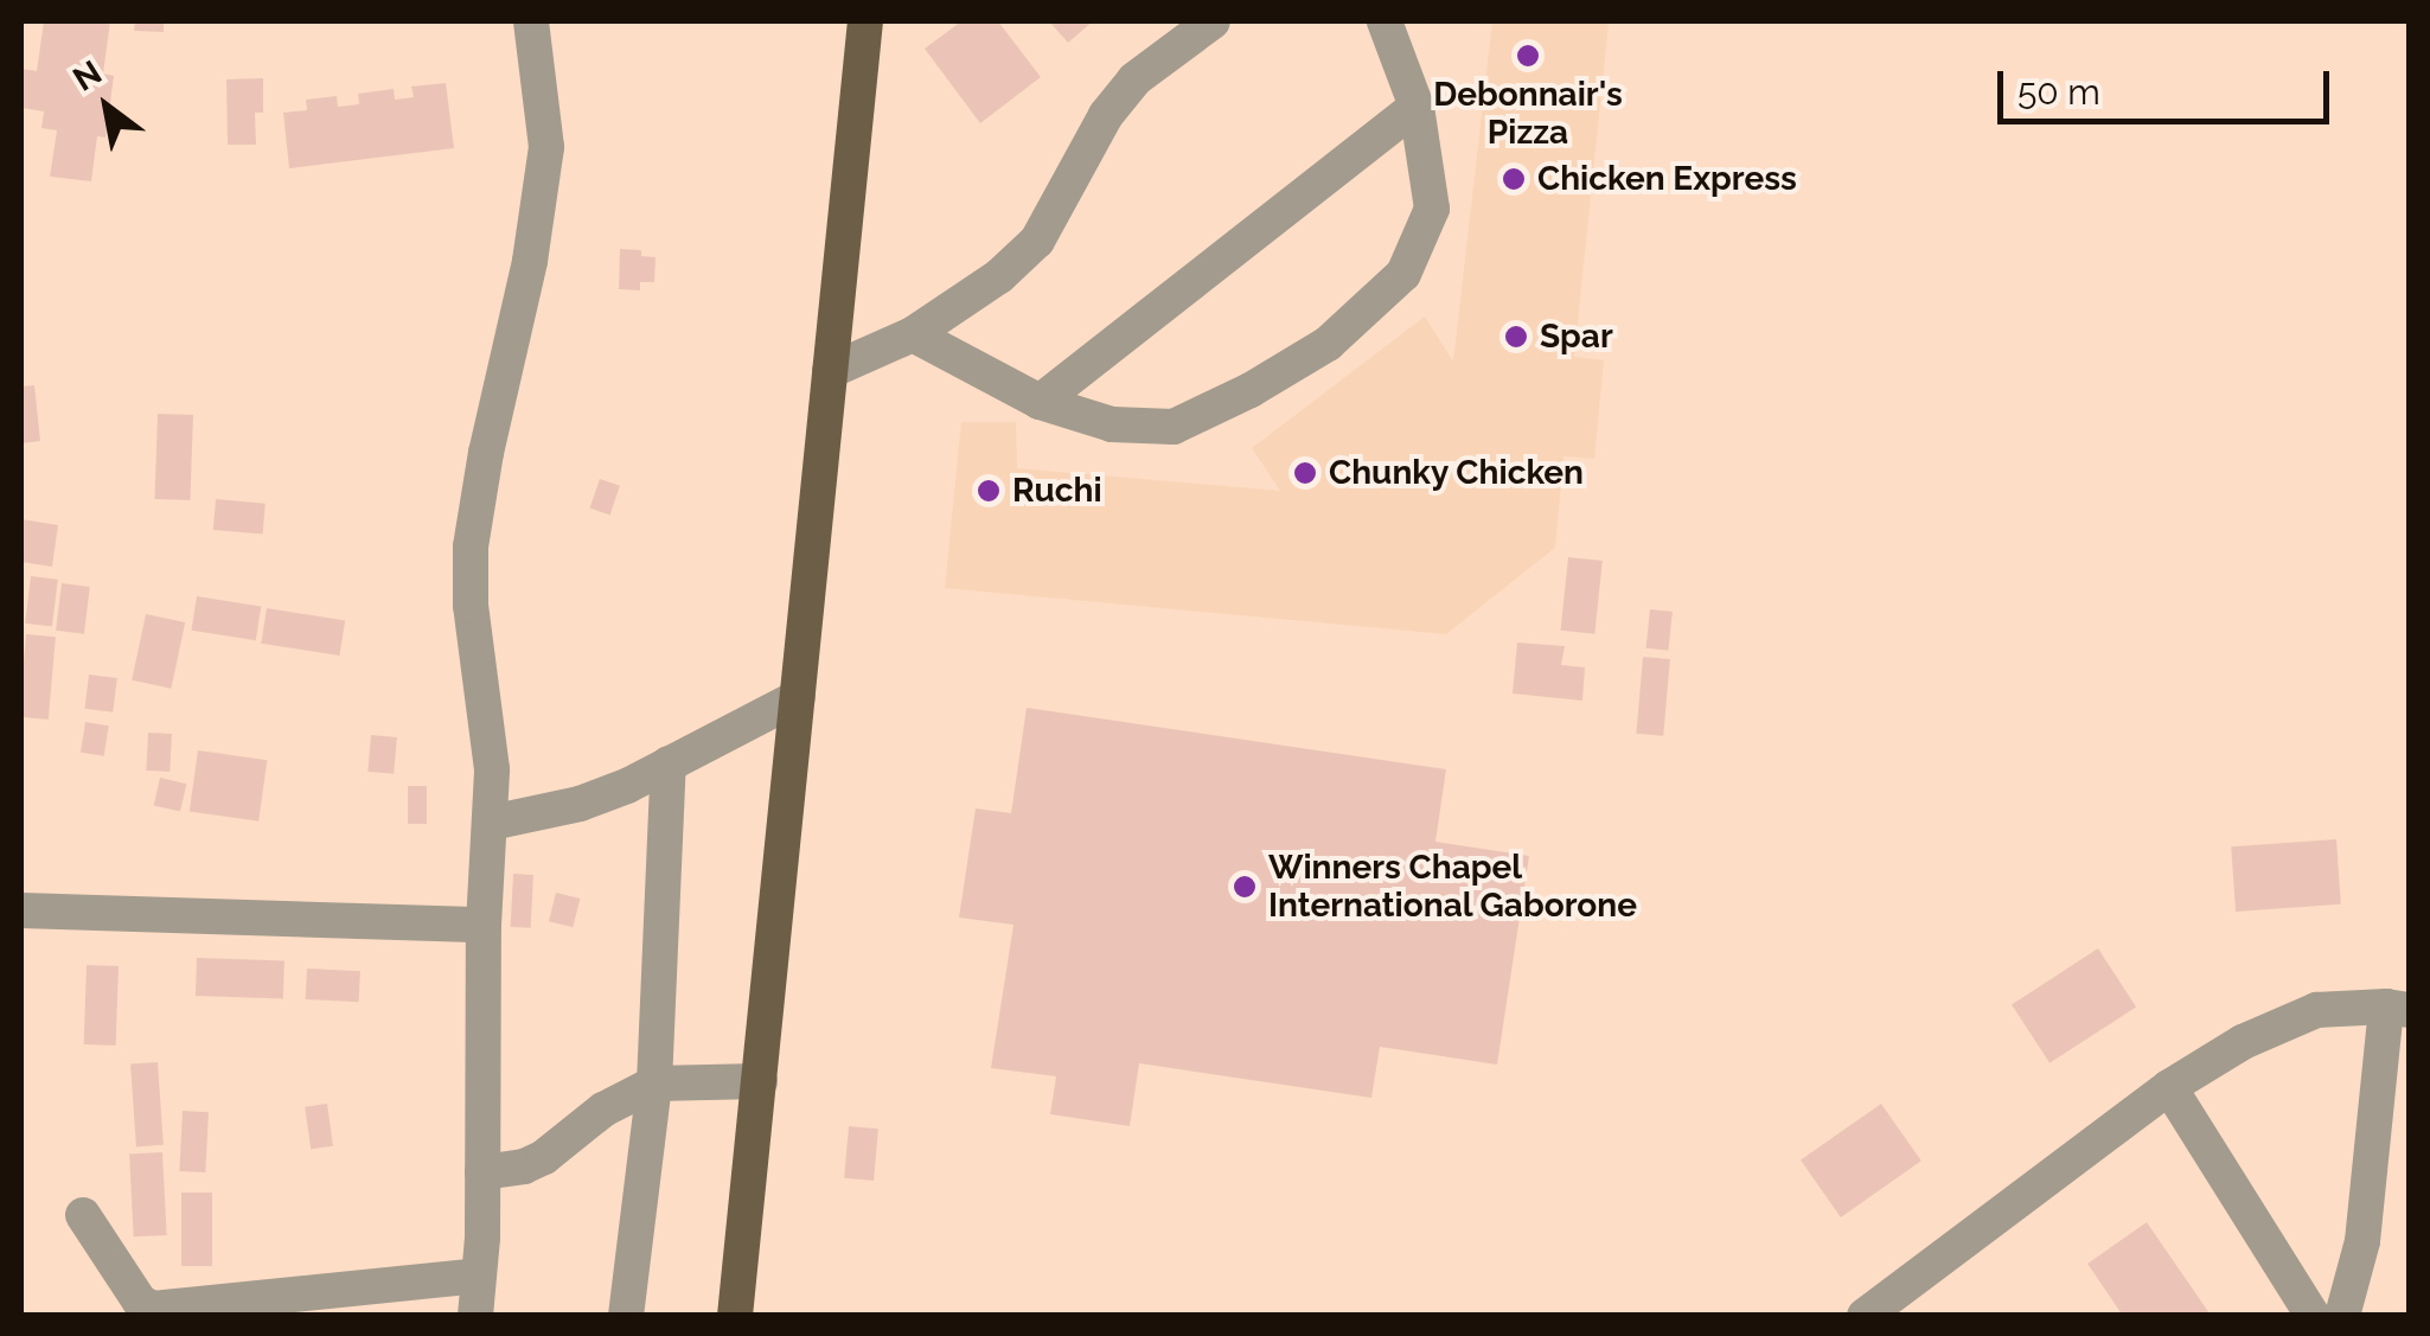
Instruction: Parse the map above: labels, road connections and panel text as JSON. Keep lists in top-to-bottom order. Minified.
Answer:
{"places":["Debonnair's Pizza","Chicken Express","Spar","Chunky Chicken","Ruchi","Winners Chapel International Gaborone"],"scale_bar":"50 m","north":"top left"}
